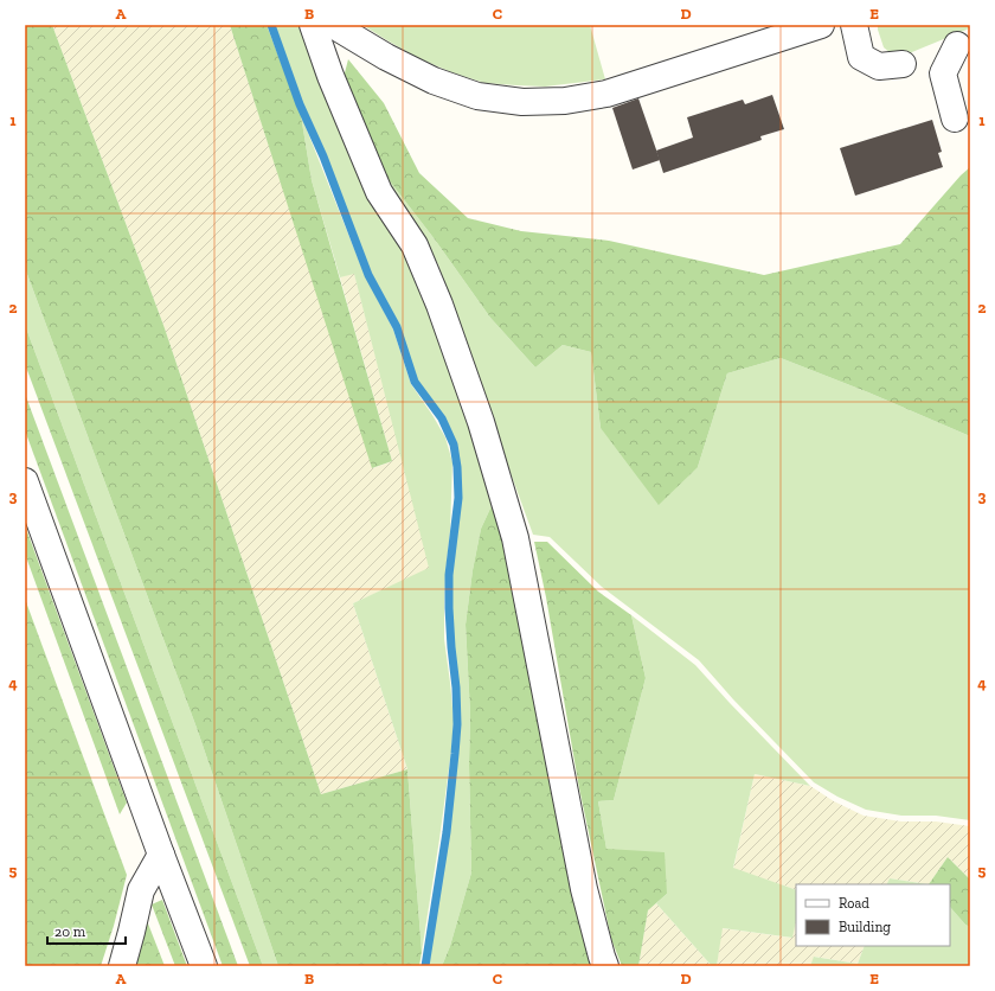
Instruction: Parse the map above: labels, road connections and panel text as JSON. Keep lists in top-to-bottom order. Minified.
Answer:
{"legend":["Road","Building"],"scale_bar":"20 m","grid":{"columns":["A","B","C","D","E"],"rows":["1","2","3","4","5"]}}
